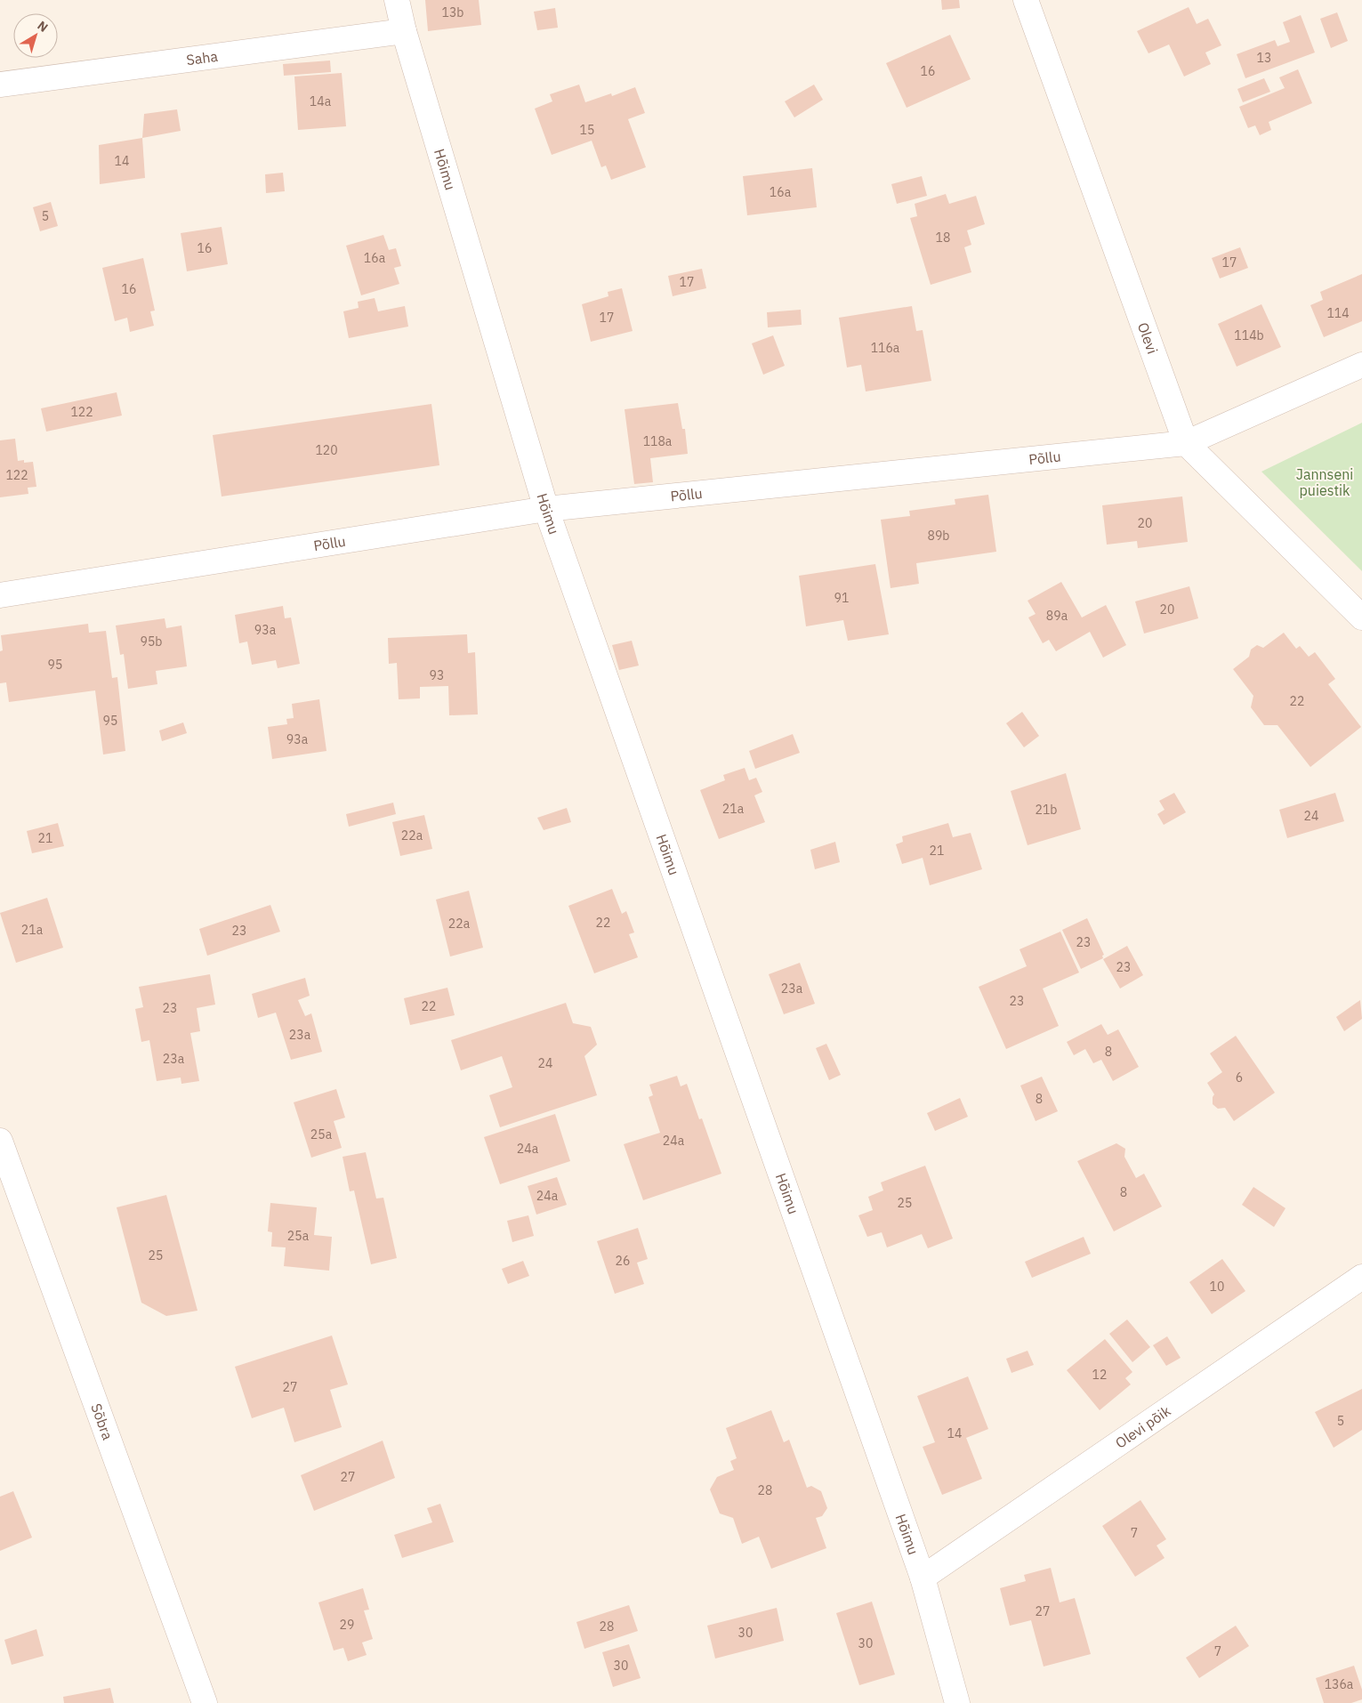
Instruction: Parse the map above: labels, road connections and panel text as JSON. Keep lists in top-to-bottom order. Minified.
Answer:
{"streets":{"street":["Saha","Hõimu","Olevi","Põllu","Sõbra","Olevi põik"]},"crossings":[["Saha","Hõimu"],["Hõimu","Põllu"],["Hõimu","Olevi põik"],["Olevi","Põllu"]],"parks":["Jannseni puiestik"],"house_numbers":["13b","13","16","14a","15","14","16a","5","18","16","16a","17","17","16","114","17","114b","116a","122","118a","120","122","20","89b","91","20","89a","93a","95b","95","93","22","95","93a","21a","21b","24","22a","21","21","22","22a","21a","23","23","23","23a","23","22","23","23a","8","23a","24","6","8","25a","24a","24a","8","24a","25","25a","25","26","10","12","27","5","14","27","28","7","27","29","28","30","30","7","30","136a"],"north":"top right"}
